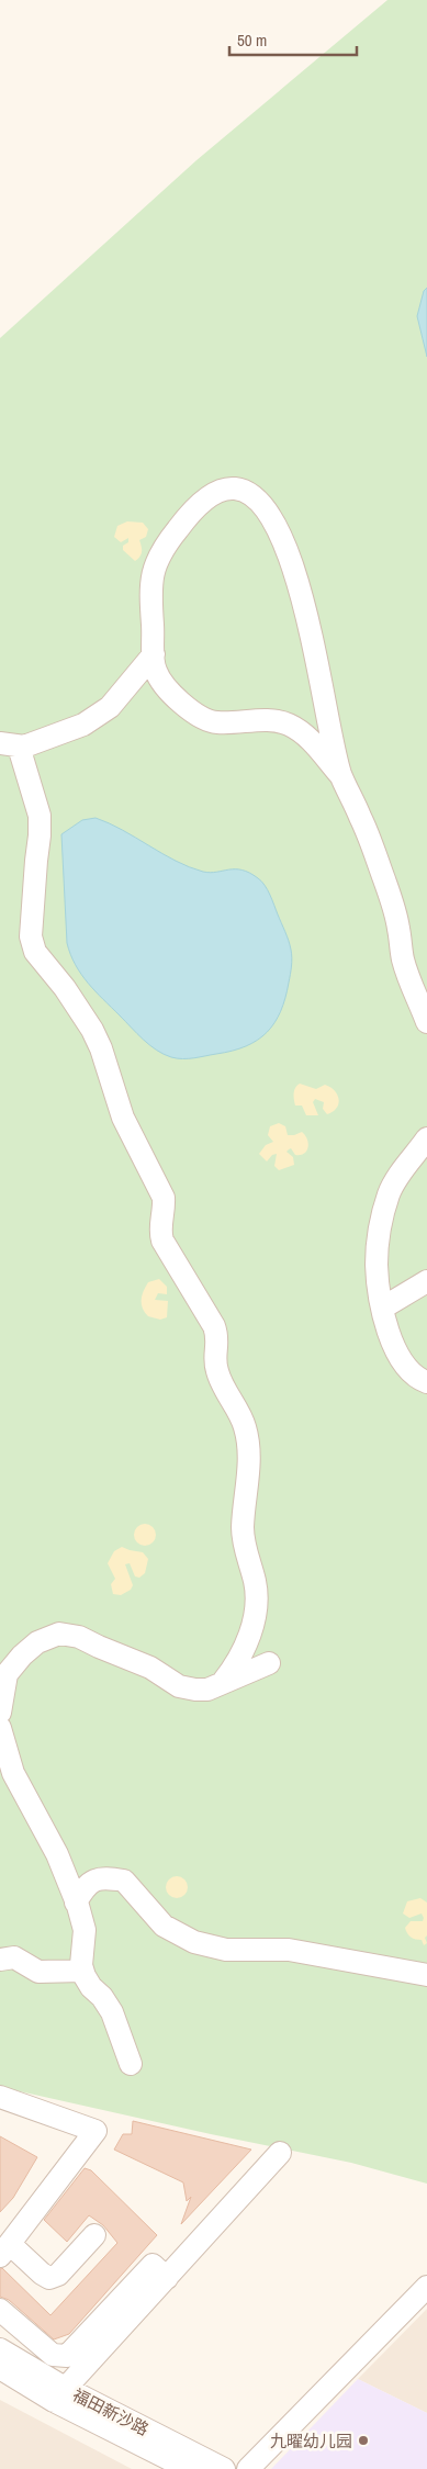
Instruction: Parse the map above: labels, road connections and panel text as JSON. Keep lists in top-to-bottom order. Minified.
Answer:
{"streets":{"street":["福田新沙路"]},"places":["九曜幼儿园"],"scale_bar":"50 m"}
